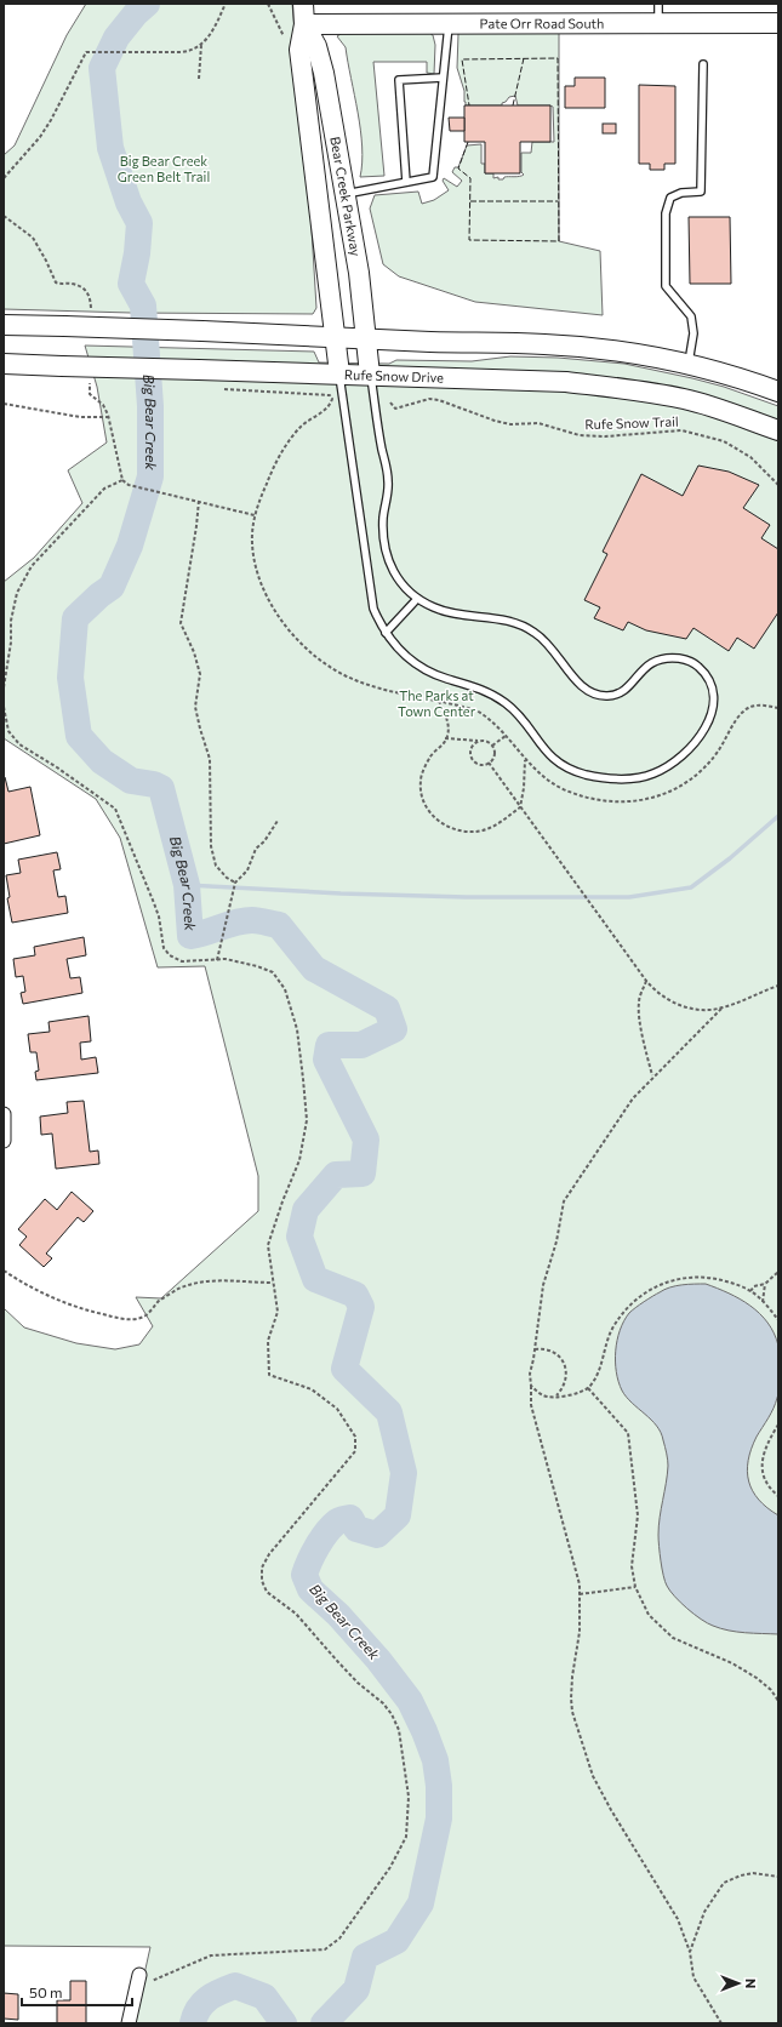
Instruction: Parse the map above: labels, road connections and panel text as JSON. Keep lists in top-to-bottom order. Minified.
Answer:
{"streets":{"main road":["Pate Orr Road South","Bear Creek Parkway","Rufe Snow Drive"],"path":["Rufe Snow Trail"]},"crossings":[["Pate Orr Road South","Bear Creek Parkway"],["Bear Creek Parkway","Rufe Snow Drive"]],"water":["Big Bear Creek"],"parks":["Big Bear Creek Green Belt Trail","The Parks at Town Center"],"scale_bar":"50 m","north":"right"}
